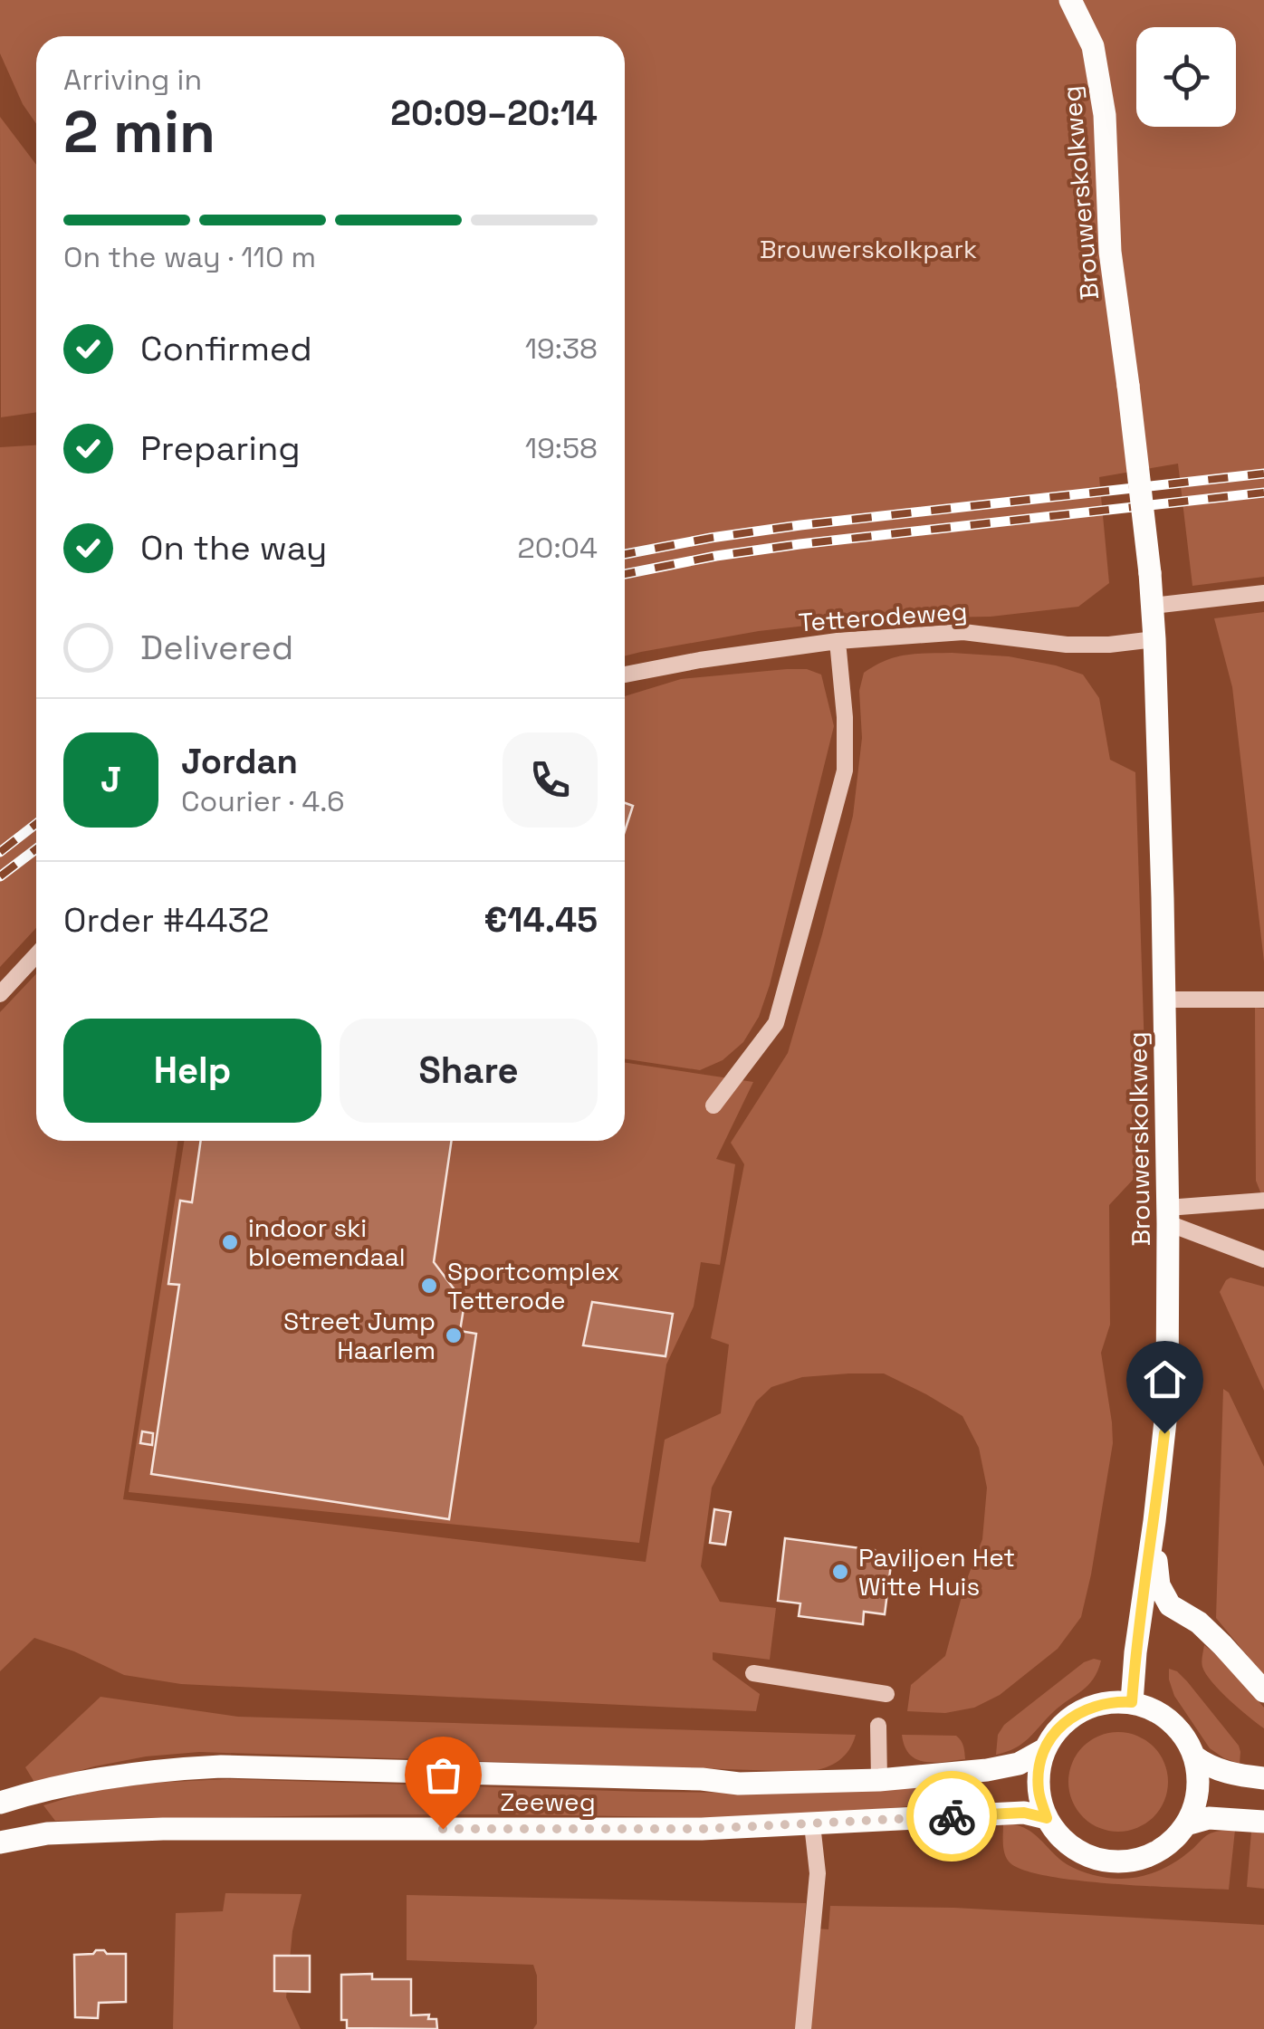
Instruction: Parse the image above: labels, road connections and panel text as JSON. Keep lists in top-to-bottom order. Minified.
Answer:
{"streets":{"main road":["Brouwerskolkweg","Zeeweg"],"street":["Tetterodeweg"]},"crossings":[["Brouwerskolkweg","Tetterodeweg"],["Brouwerskolkweg","Zeeweg"]],"parks":["Brouwerskolkpark"],"places":["indoor ski bloemendaal","Sportcomplex Tetterode","Street Jump Haarlem","Paviljoen Het Witte Huis"],"page":{"heading":["2 min","Arriving in","20:09–20:14"],"panel":["Jordan","Courier · 4.6","Order #4432","€14.45"],"bar":"On the way · 110 m","list":[["Confirmed","19:38"],["Preparing","19:58"],["On the way","20:04"],"Delivered"],"round":"J","buttons":["Help","Share"]}}
